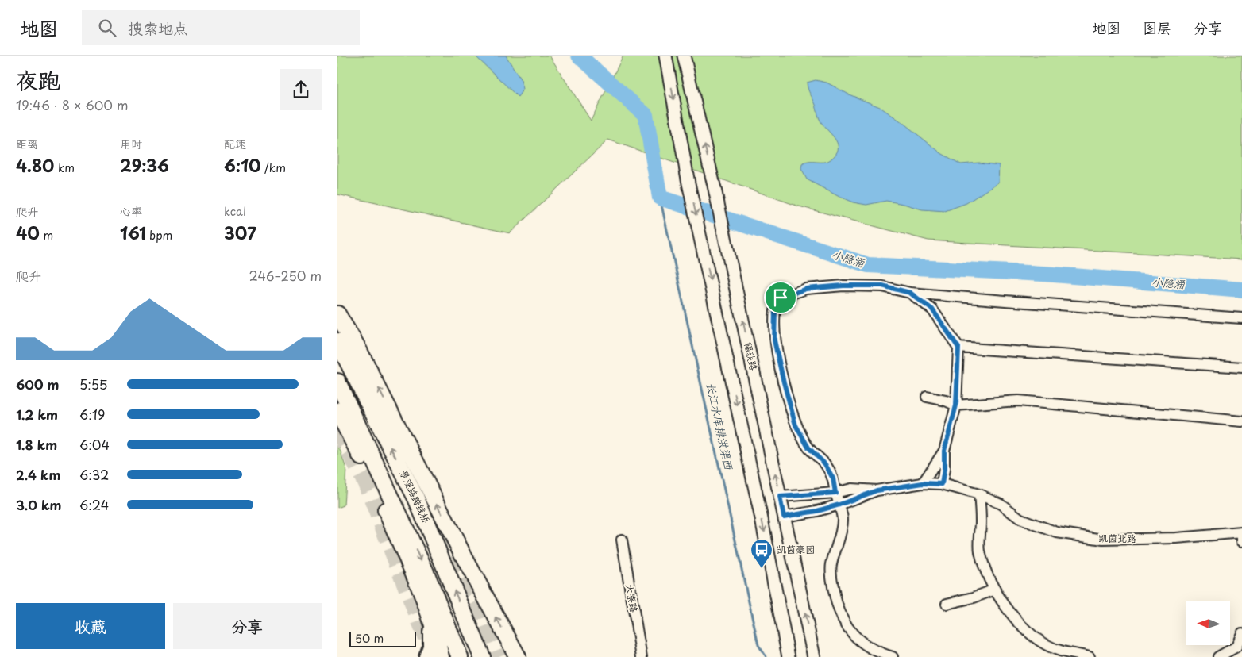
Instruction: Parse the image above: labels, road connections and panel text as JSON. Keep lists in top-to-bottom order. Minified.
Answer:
{"streets":{"highway":["景观路跨线桥"],"street":["福获路","凯茵北路","大寮路"]},"water":["小隐涌","长江水库排洪渠西"],"places":{"bus stop":["凯茵豪园"]},"scale_bar":"50 m","north":"left","page":{"header":"地图","search":"搜索地点","nav":["地图","图层","分享"],"heading":["夜跑","19:46 · 8 × 600 m"],"stats":[["距离","4.80 km"],["用时","29:36"],["配速","6:10 /km"],["爬升","40 m"],["心率","161 bpm"],["kcal","307"]],"chart":["爬升","246–250 m"],"list":[{"name":"600 m","note":"5:55"},{"name":"1.2 km","note":"6:19"},{"name":"1.8 km","note":"6:04"},{"name":"2.4 km","note":"6:32"},{"name":"3.0 km","note":"6:24"}],"buttons":["收藏","分享"],"scale":"50 m"}}
